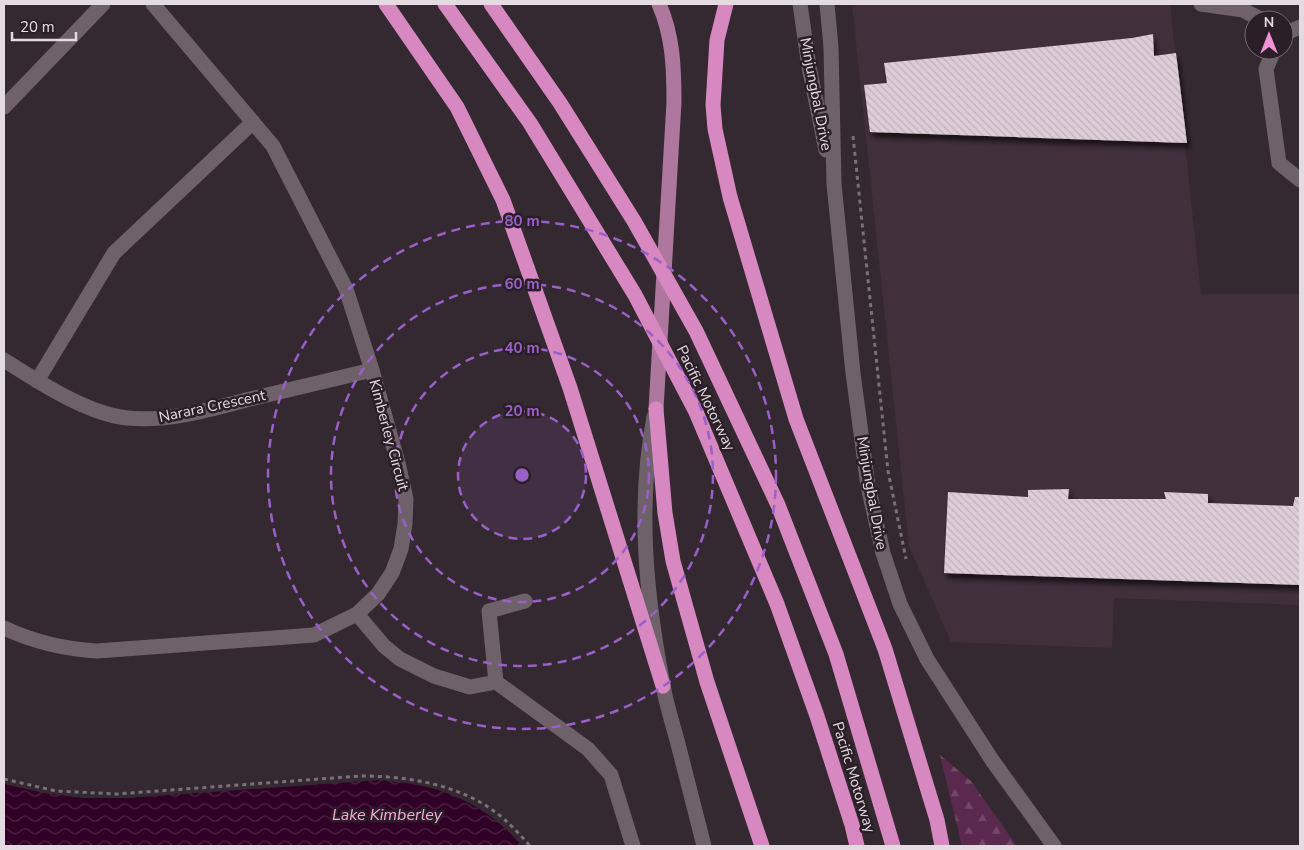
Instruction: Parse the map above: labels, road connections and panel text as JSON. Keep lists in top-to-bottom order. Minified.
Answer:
{"streets":{"highway":["Pacific Motorway"],"street":["Minjungbal Drive","Narara Crescent","Kimberley Circuit"]},"crossings":[["Narara Crescent","Kimberley Circuit"]],"water":["Lake Kimberley"],"scale_bar":"20 m","north":"top","rings":["80 m","60 m","40 m","20 m"]}
